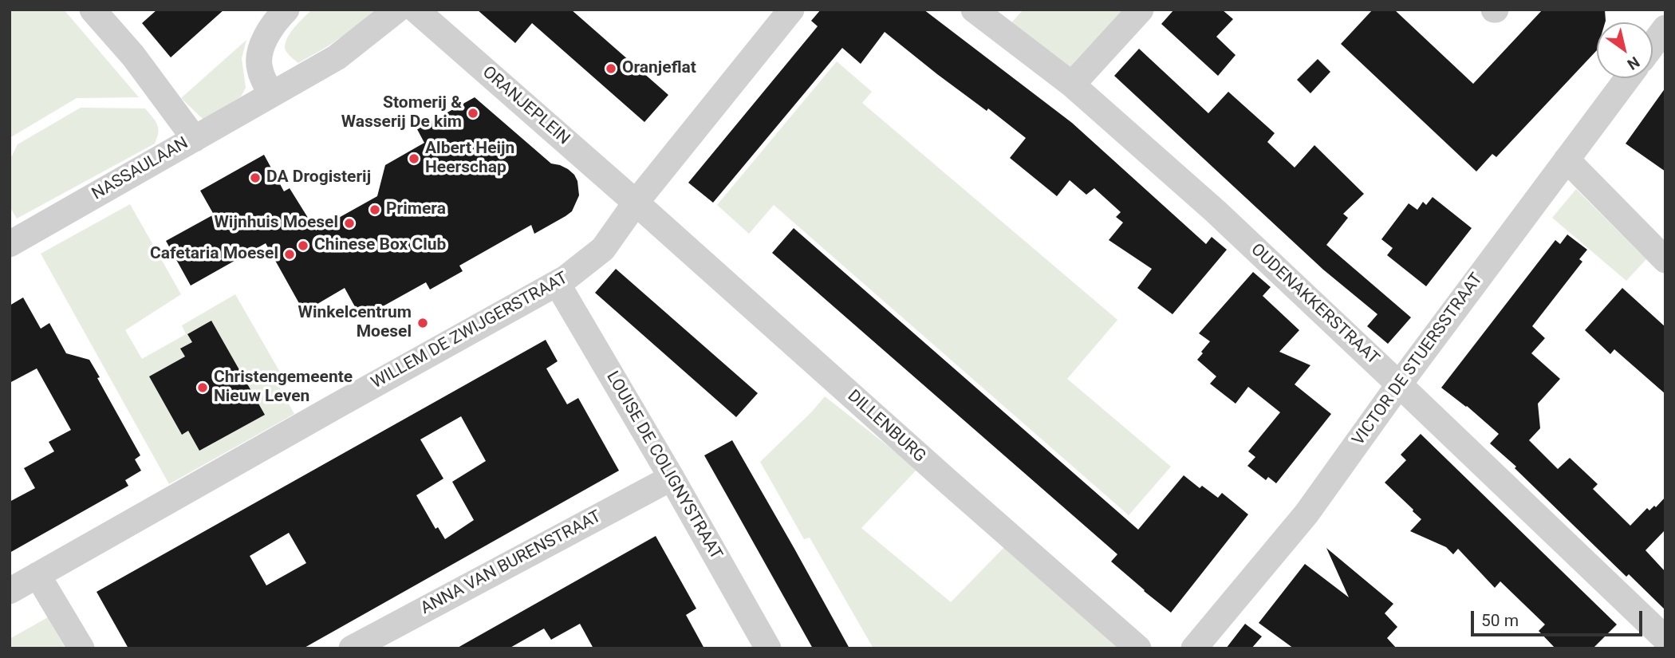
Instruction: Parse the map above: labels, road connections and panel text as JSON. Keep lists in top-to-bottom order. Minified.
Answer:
{"streets":{"street":["ORANJEPLEIN","NASSAULAAN","OUDENAKKERSTRAAT","WILLEM DE ZWIJGERSTRAAT","VICTOR DE STUERSSTRAAT","DILLENBURG","LOUISE DE COLIGNYSTRAAT","ANNA VAN BURENSTRAAT"]},"crossings":[["ORANJEPLEIN","WILLEM DE ZWIJGERSTRAAT"],["ORANJEPLEIN","DILLENBURG"],["OUDENAKKERSTRAAT","VICTOR DE STUERSSTRAAT"],["WILLEM DE ZWIJGERSTRAAT","DILLENBURG"],["WILLEM DE ZWIJGERSTRAAT","LOUISE DE COLIGNYSTRAAT"],["LOUISE DE COLIGNYSTRAAT","ANNA VAN BURENSTRAAT"]],"places":["Oranjeflat","Stomerij & Wasserij De kim","Albert Heijn Heerschap","DA Drogisterij","Primera","Wijnhuis Moesel","Chinese Box Club","Cafetaria Moesel","Winkelcentrum Moesel","Christengemeente Nieuw Leven"],"scale_bar":"50 m","north":"bottom right"}
